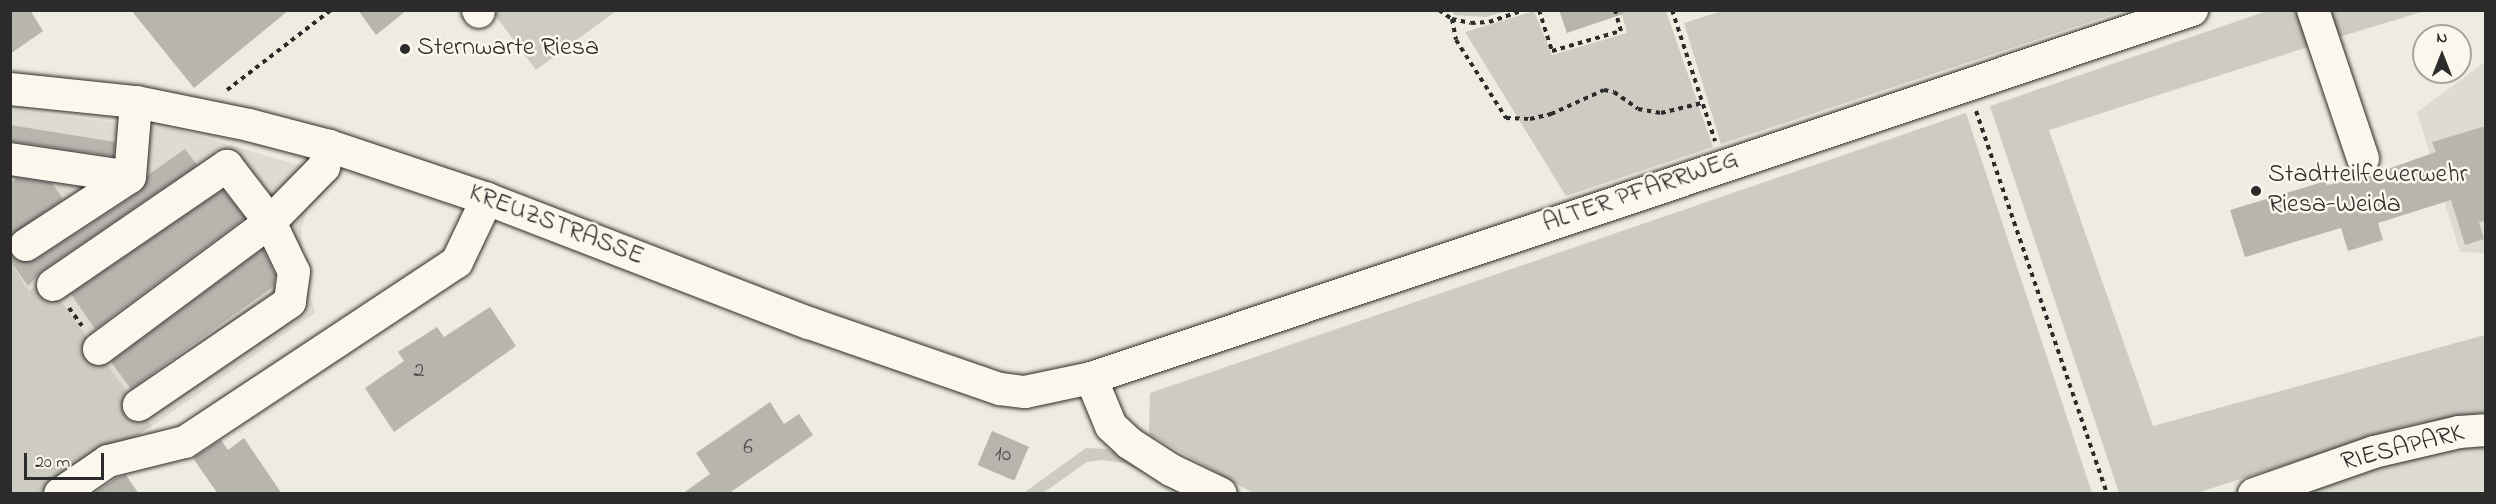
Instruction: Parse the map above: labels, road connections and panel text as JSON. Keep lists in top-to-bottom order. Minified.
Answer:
{"streets":{"street":["ALTER PFARRWEG","KREUZSTRASSE","RIESAPARK"]},"crossings":[["ALTER PFARRWEG","KREUZSTRASSE"]],"places":["Sternwarte Riesa","Stadtteilfeuerwehr Riesa-Weida"],"house_numbers":["2","6","10"],"scale_bar":"20 m","north":"top"}
